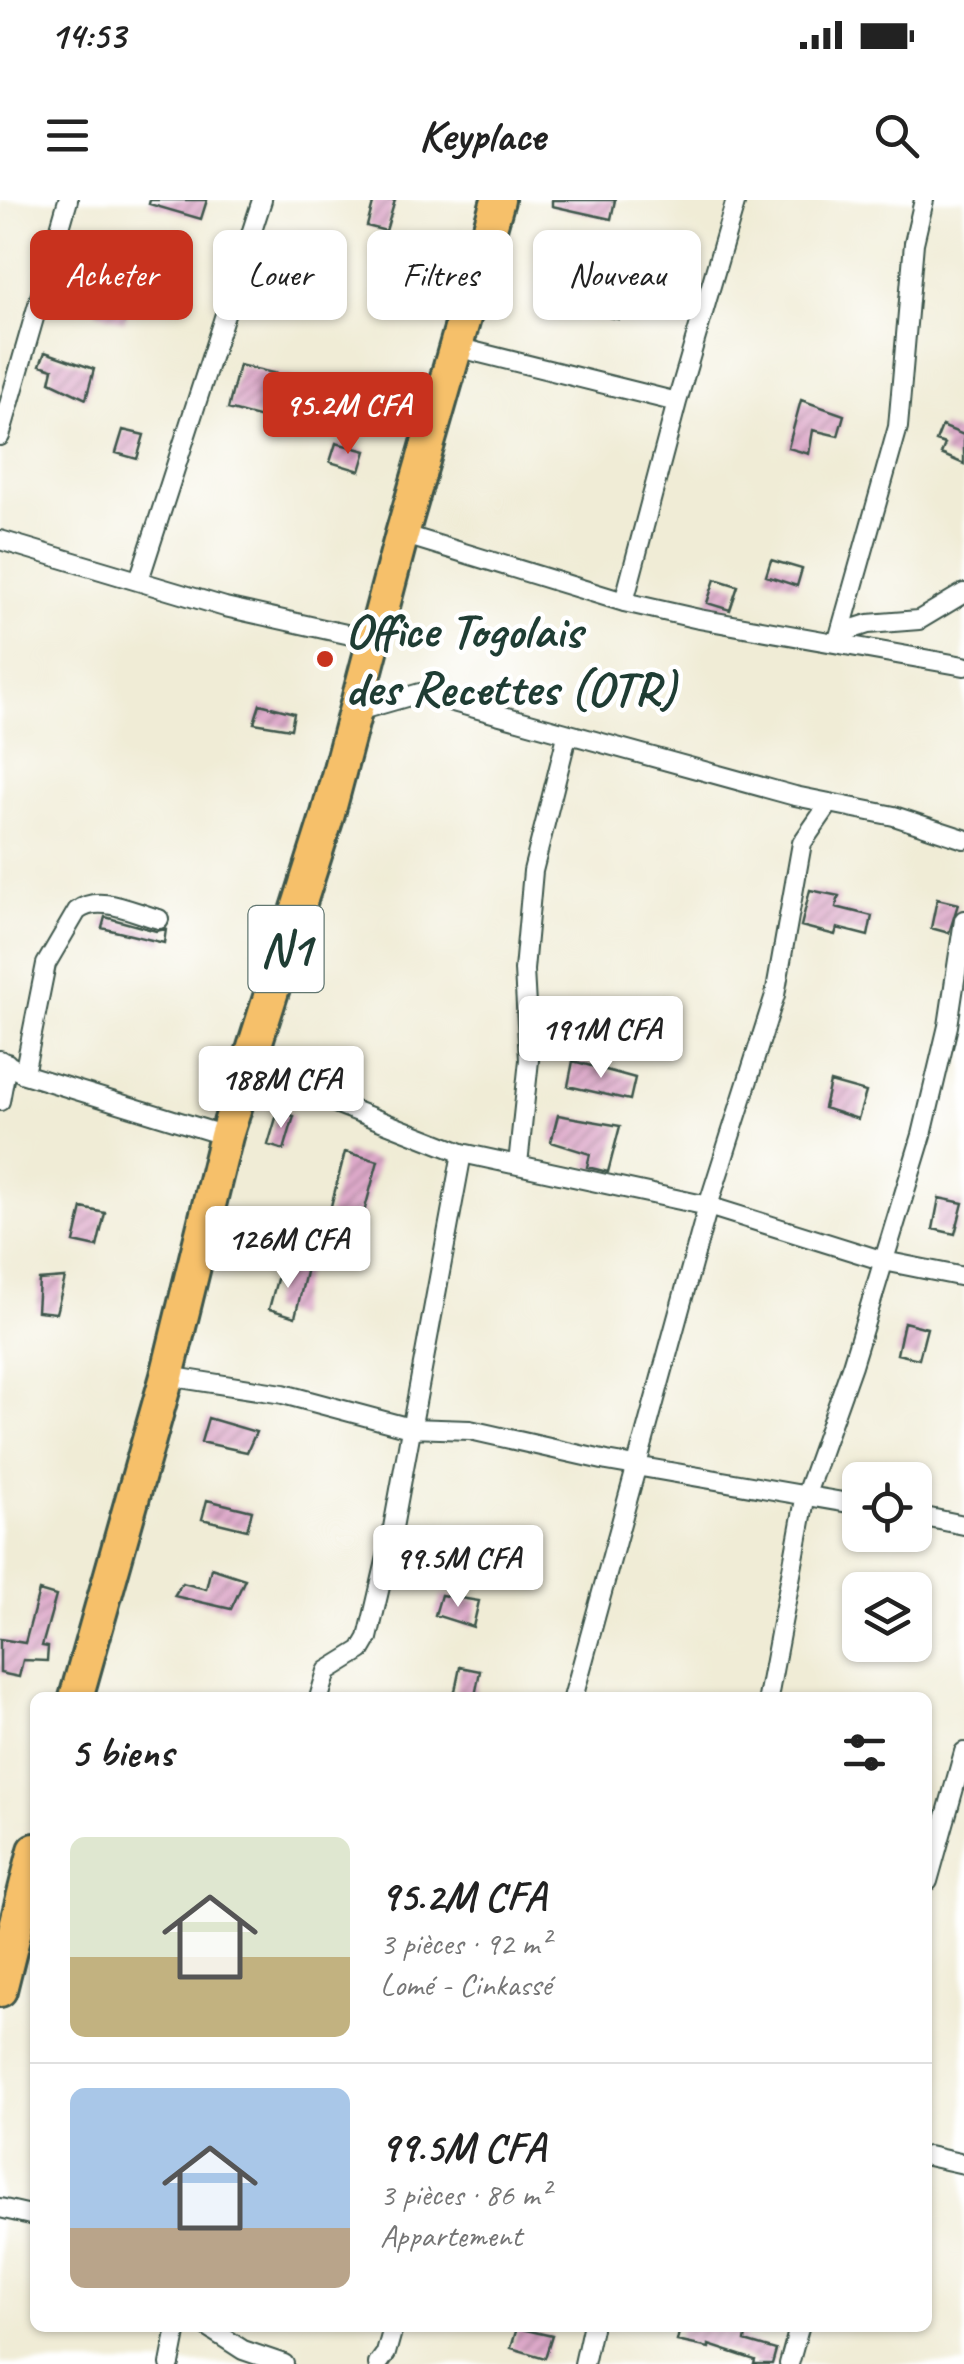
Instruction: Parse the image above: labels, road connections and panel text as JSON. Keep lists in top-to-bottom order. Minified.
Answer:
{"streets":{"highway":["N1"]},"places":["Office Togolais des Recettes (OTR)"],"page":{"status":"14:53","header":"Keyplace","chip":["Acheter","Louer","Filtres","Nouveau"],"price":["95.2M CFA","191M CFA","188M CFA","126M CFA","99.5M CFA"],"heading":"5 biens","list":[{"name":"95.2M CFA","note":"3 pièces · 92 m² · Lomé - Cinkassé"},{"name":"99.5M CFA","note":"3 pièces · 86 m² · Appartement"}]}}
